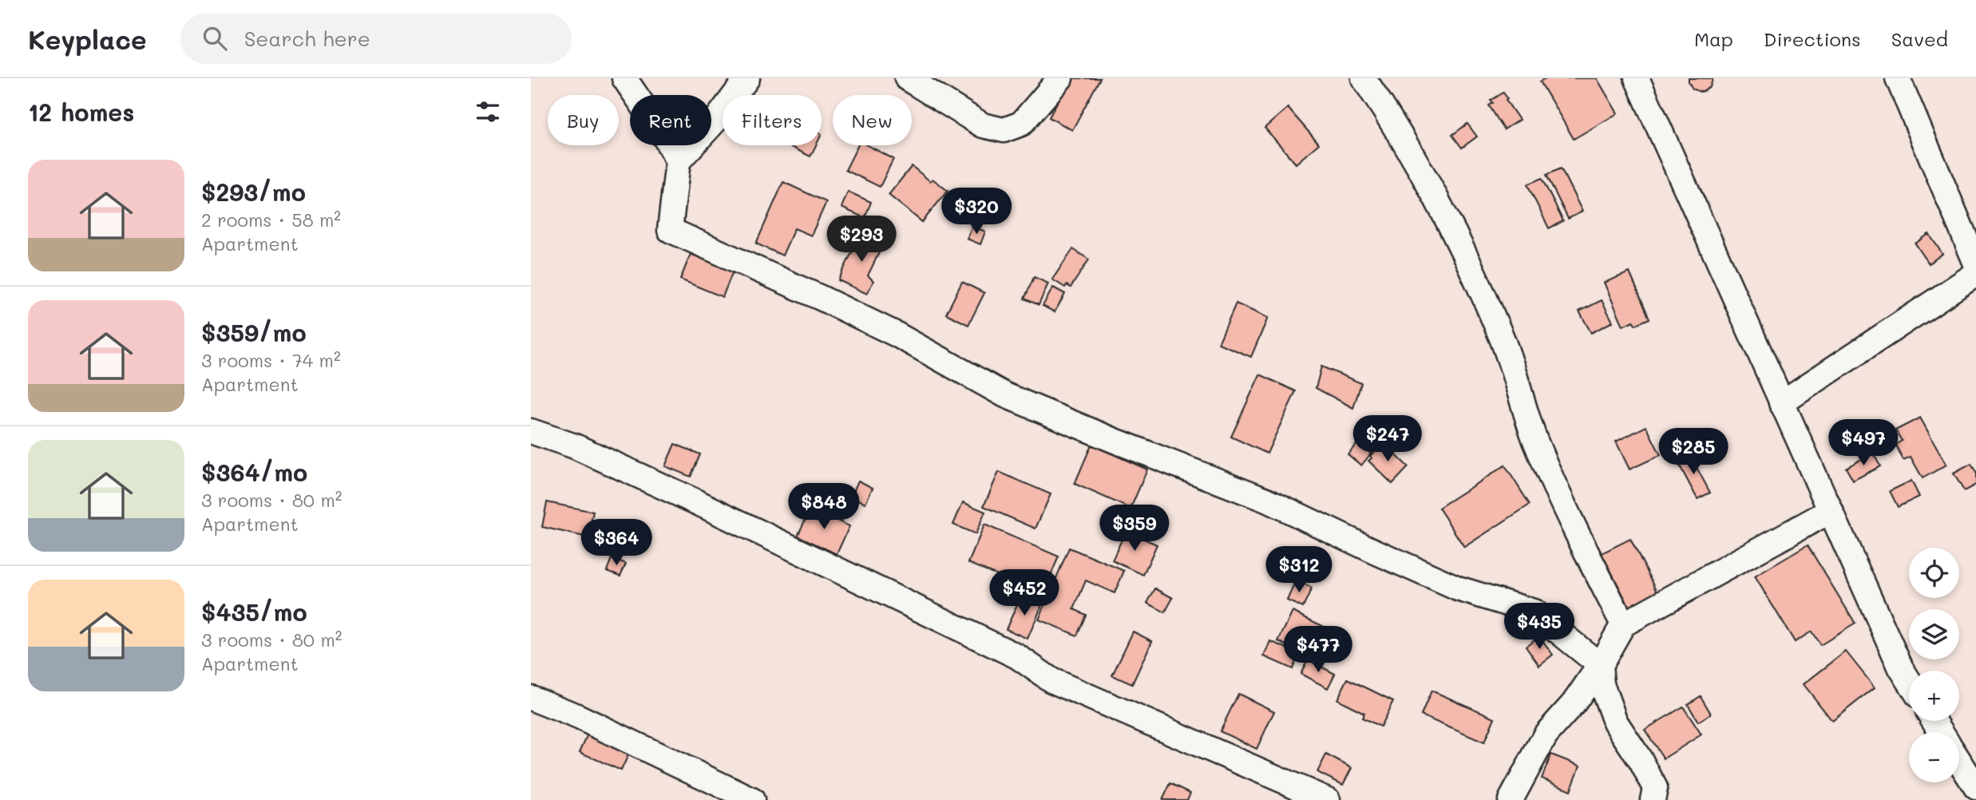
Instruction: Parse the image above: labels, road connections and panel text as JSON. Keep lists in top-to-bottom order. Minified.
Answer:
{"page":{"header":"Keyplace","search":"Search here","nav":["Map","Directions","Saved"],"heading":"12 homes","chip":["Buy","Rent","Filters","New"],"list":[{"name":"$293/mo","note":"2 rooms · 58 m² · Apartment"},{"name":"$359/mo","note":"3 rooms · 74 m² · Apartment"},{"name":"$364/mo","note":"3 rooms · 80 m² · Apartment"},{"name":"$435/mo","note":"3 rooms · 80 m² · Apartment"}],"price":["$320","$293","$247","$497","$285","$848","$359","$364","$312","$452","$435","$477"],"map_buttons":["+","−"]}}
